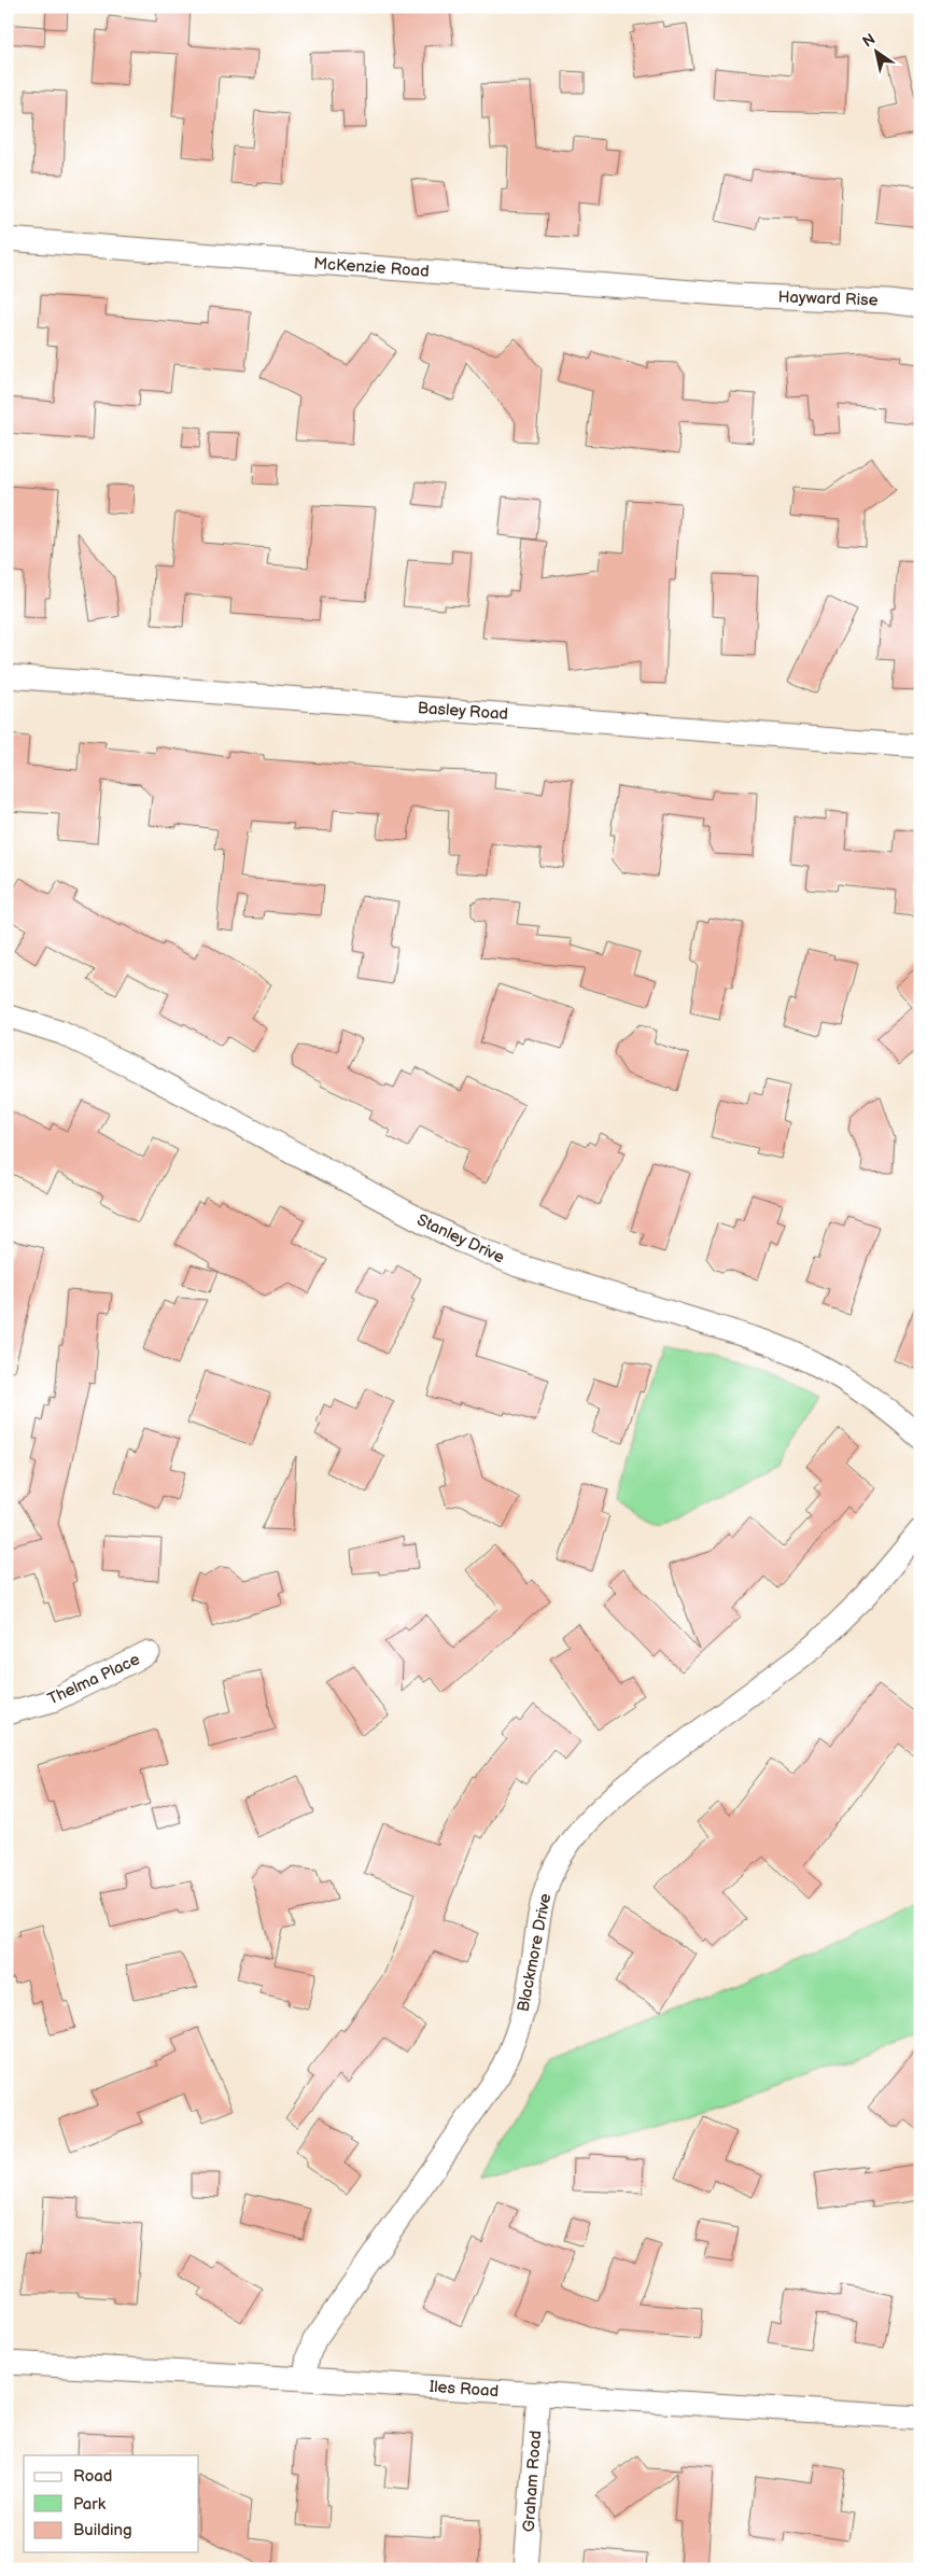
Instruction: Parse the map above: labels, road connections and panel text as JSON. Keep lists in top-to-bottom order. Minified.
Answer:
{"streets":{"street":["McKenzie Road","Hayward Rise","Basley Road","Stanley Drive","Thelma Place","Blackmore Drive","Iles Road","Graham Road"]},"crossings":[["McKenzie Road","Hayward Rise"],["Blackmore Drive","Iles Road"],["Iles Road","Graham Road"]],"legend":["Road","Park","Building"],"north":"top left"}
